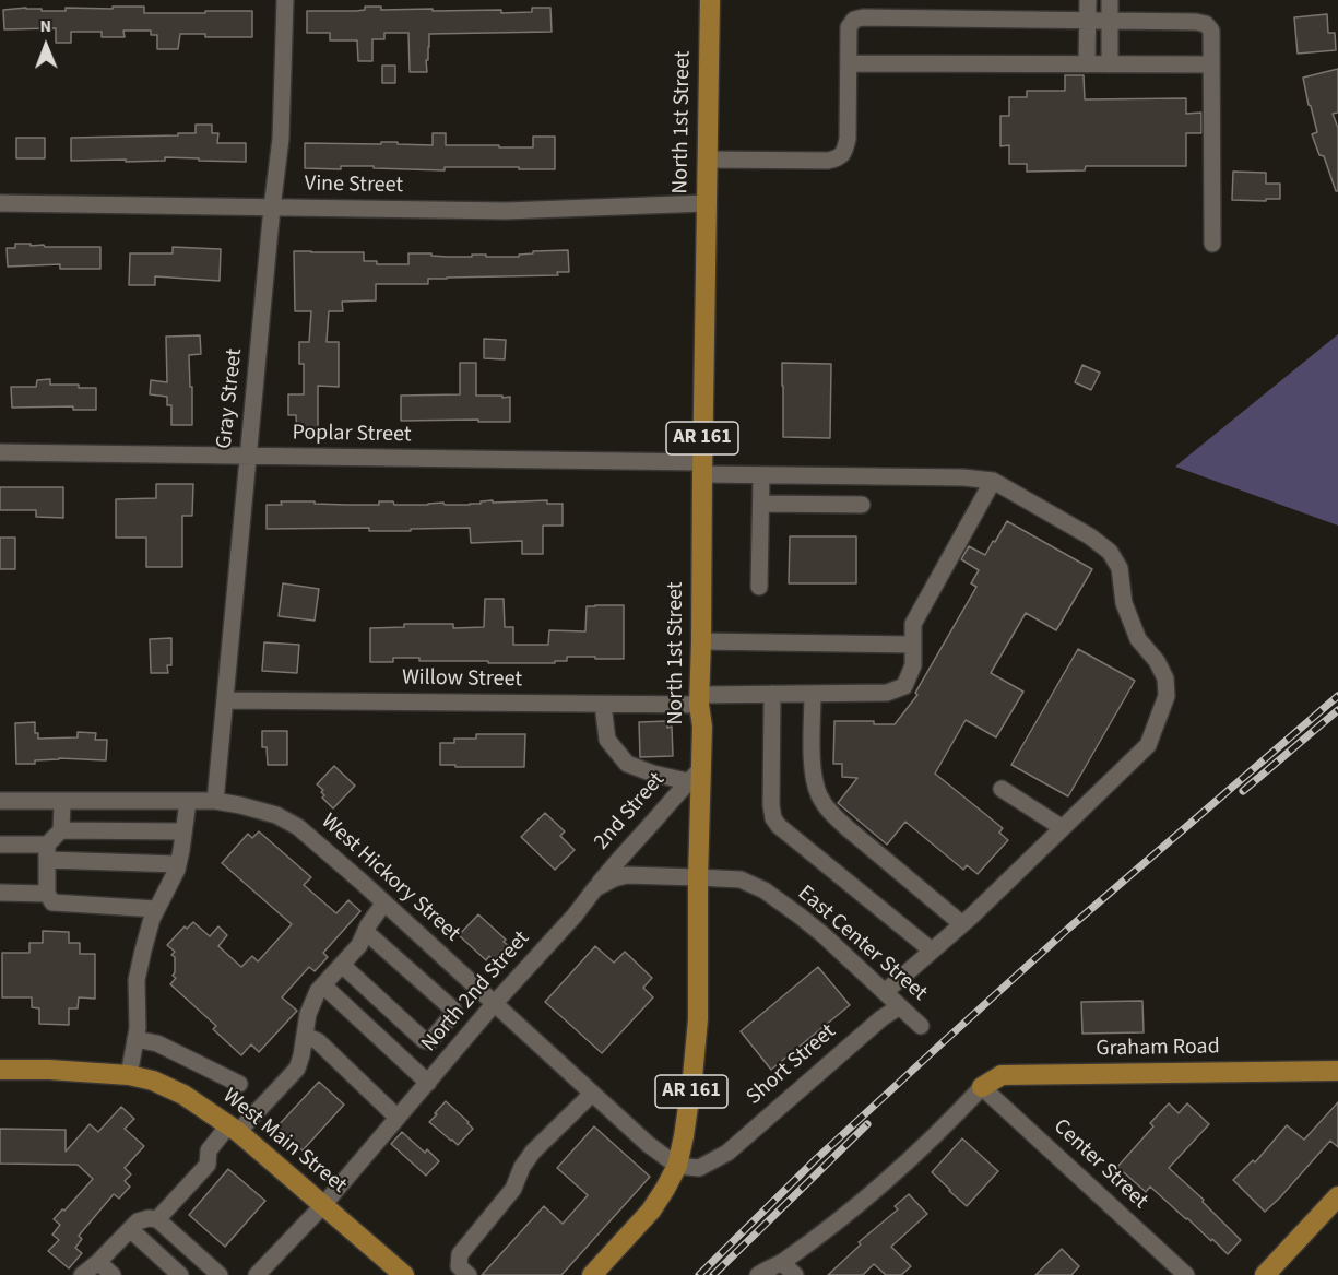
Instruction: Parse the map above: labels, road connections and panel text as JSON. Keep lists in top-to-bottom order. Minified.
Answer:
{"streets":{"main road":["North 1st Street","AR 161","Graham Road","West Main Street"],"street":["Vine Street","Gray Street","Poplar Street","Willow Street","2nd Street","West Hickory Street","East Center Street","North 2nd Street","Short Street","Center Street"]},"crossings":[["North 1st Street","Vine Street"],["North 1st Street","Poplar Street"],["North 1st Street","Willow Street"],["North 1st Street","2nd Street"],["North 1st Street","West Hickory Street"],["North 1st Street","East Center Street"],["North 1st Street","North 2nd Street"],["North 1st Street","Short Street"],["Vine Street","Gray Street"],["Gray Street","Poplar Street"],["Gray Street","Willow Street"],["Gray Street","West Hickory Street"],["2nd Street","North 2nd Street"],["West Hickory Street","North 2nd Street"],["West Hickory Street","Short Street"],["East Center Street","North 2nd Street"],["East Center Street","Short Street"],["North 2nd Street","West Main Street"],["Graham Road","Center Street"]],"north":"top"}
